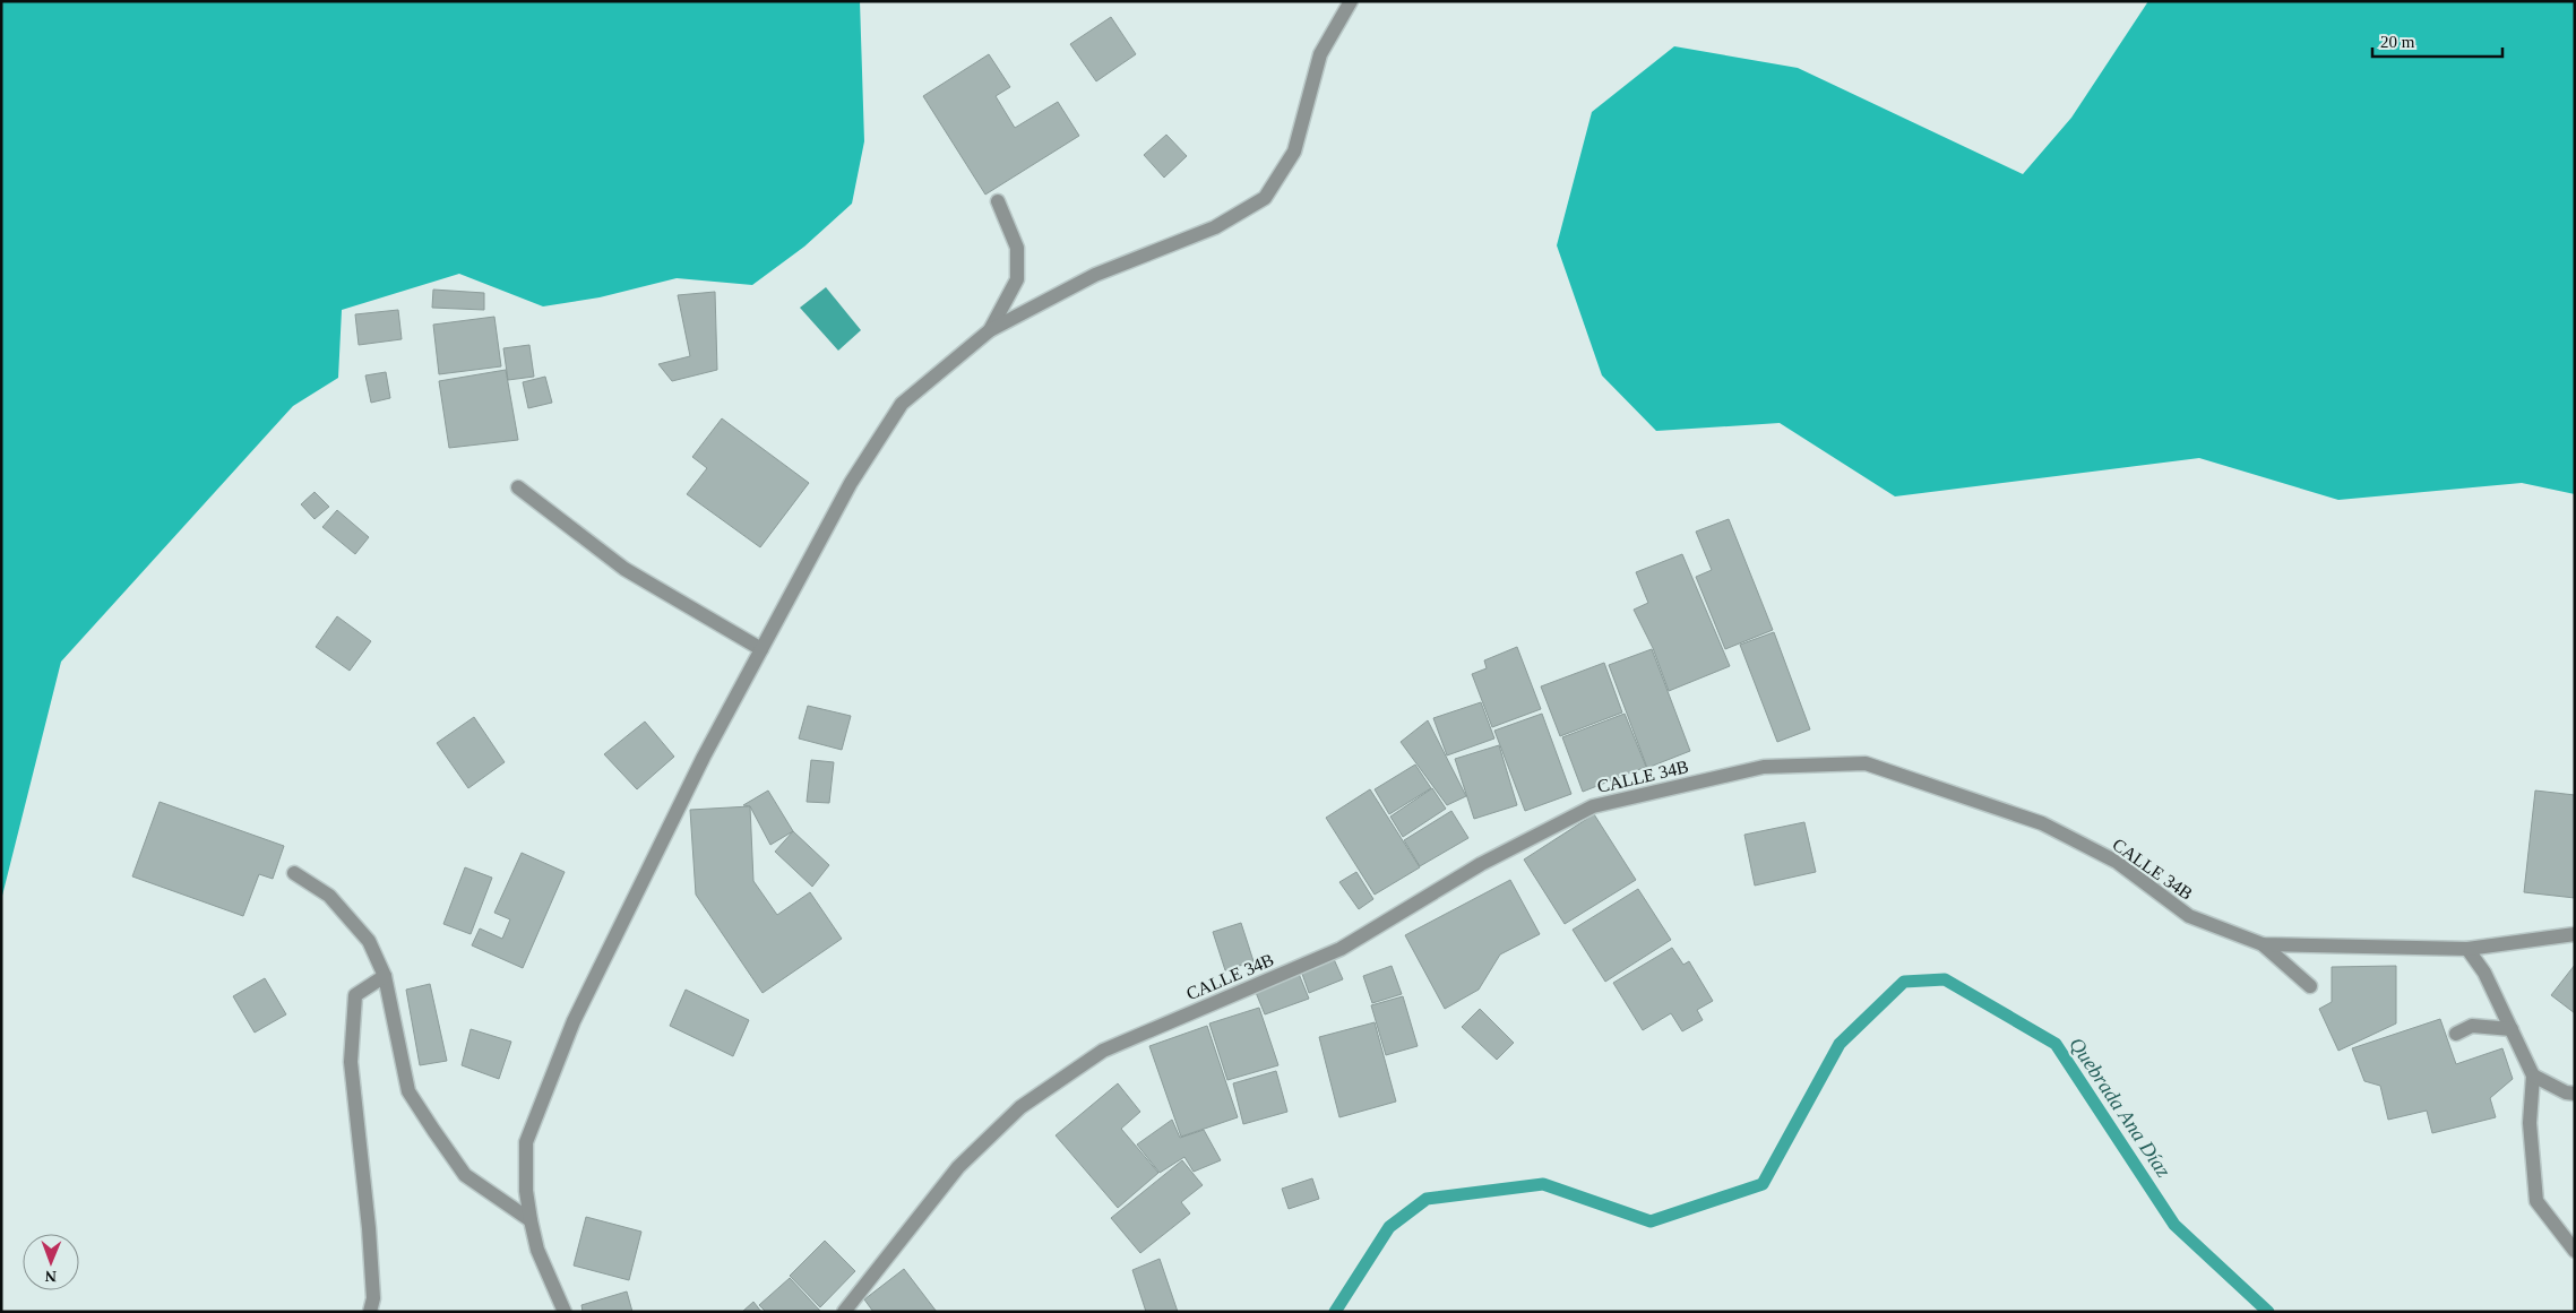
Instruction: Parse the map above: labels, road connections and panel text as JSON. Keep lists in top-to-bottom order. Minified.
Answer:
{"streets":{"street":["CALLE 34B"]},"water":["Quebrada Ana Díaz"],"scale_bar":"20 m","north":"bottom"}
